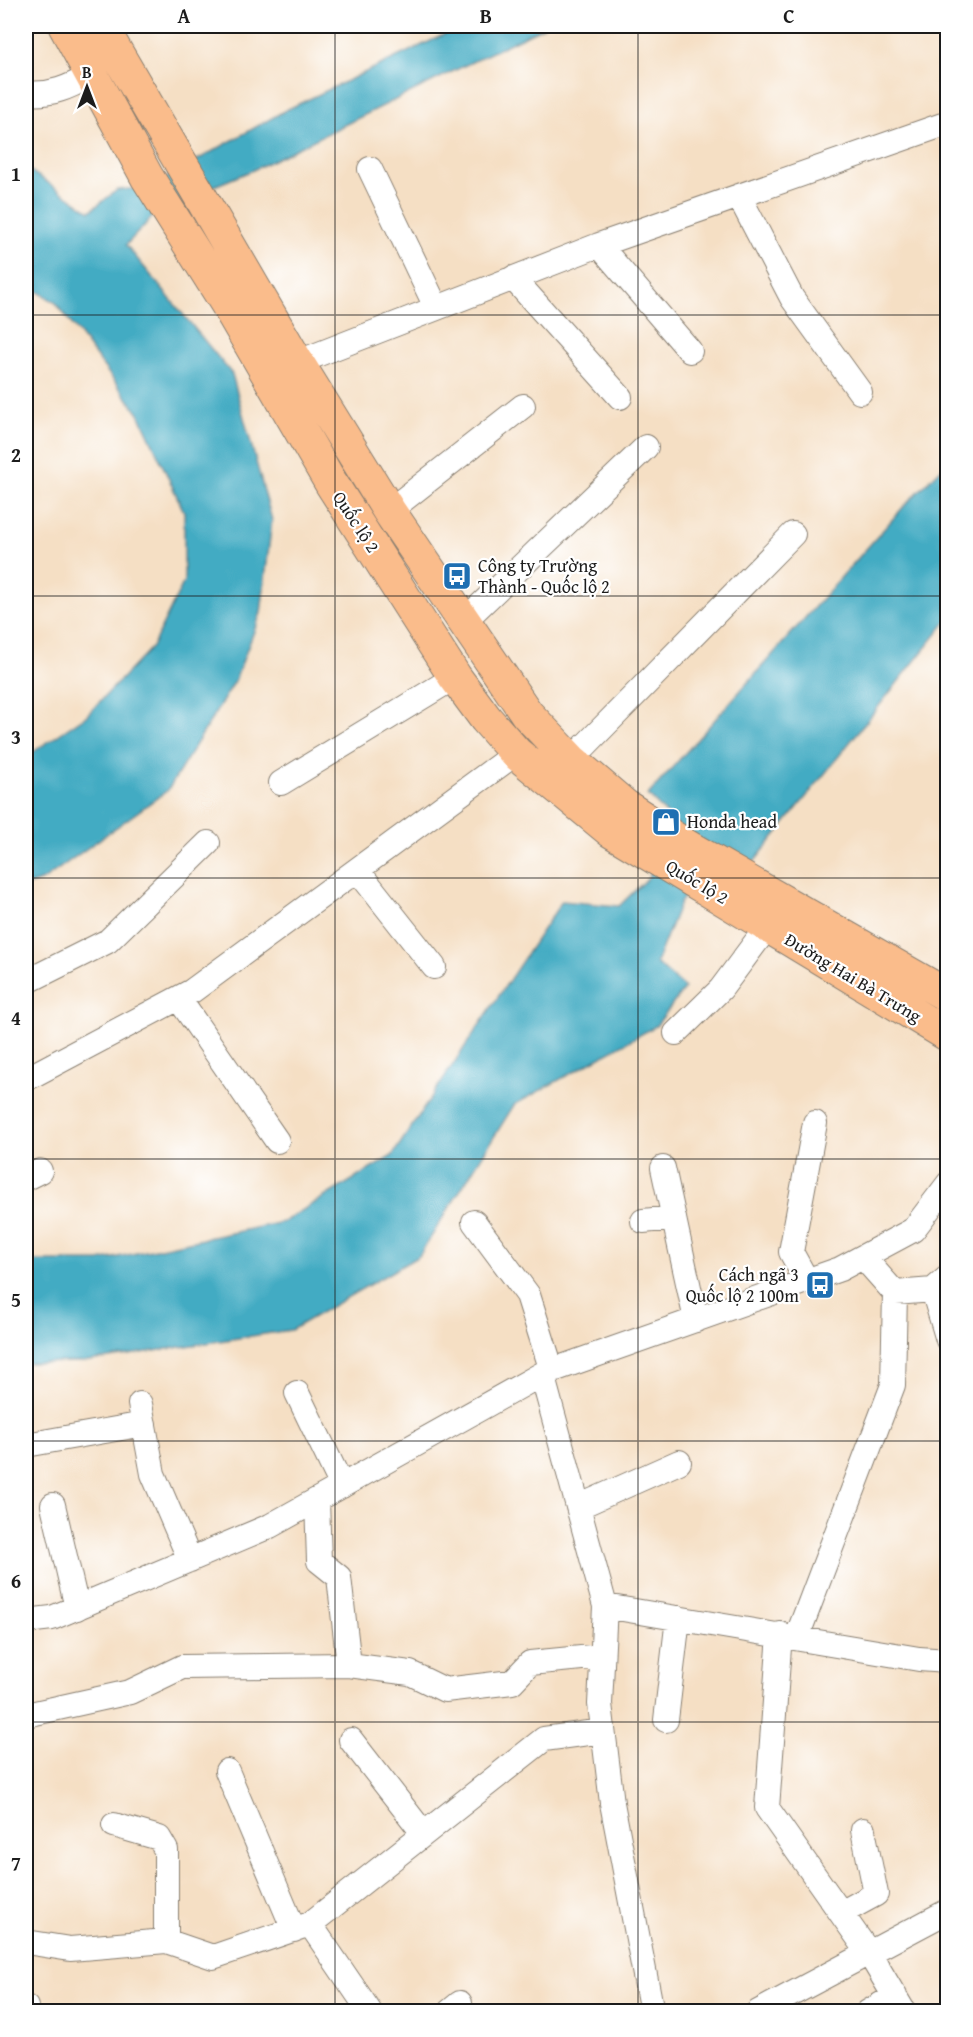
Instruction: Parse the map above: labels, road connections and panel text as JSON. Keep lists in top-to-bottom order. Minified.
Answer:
{"streets":{"highway":["Quốc lộ 2","Đường Hai Bà Trưng"]},"crossings":[["Quốc lộ 2","Đường Hai Bà Trưng"]],"places":{"bus stop":["Công ty Trường Thành - Quốc lộ 2","Cách ngã 3 Quốc lộ 2 100m"],"shop":["Honda head"]},"north":"top","grid":{"columns":["A","B","C"],"rows":["1","2","3","4","5","6","7"]}}
